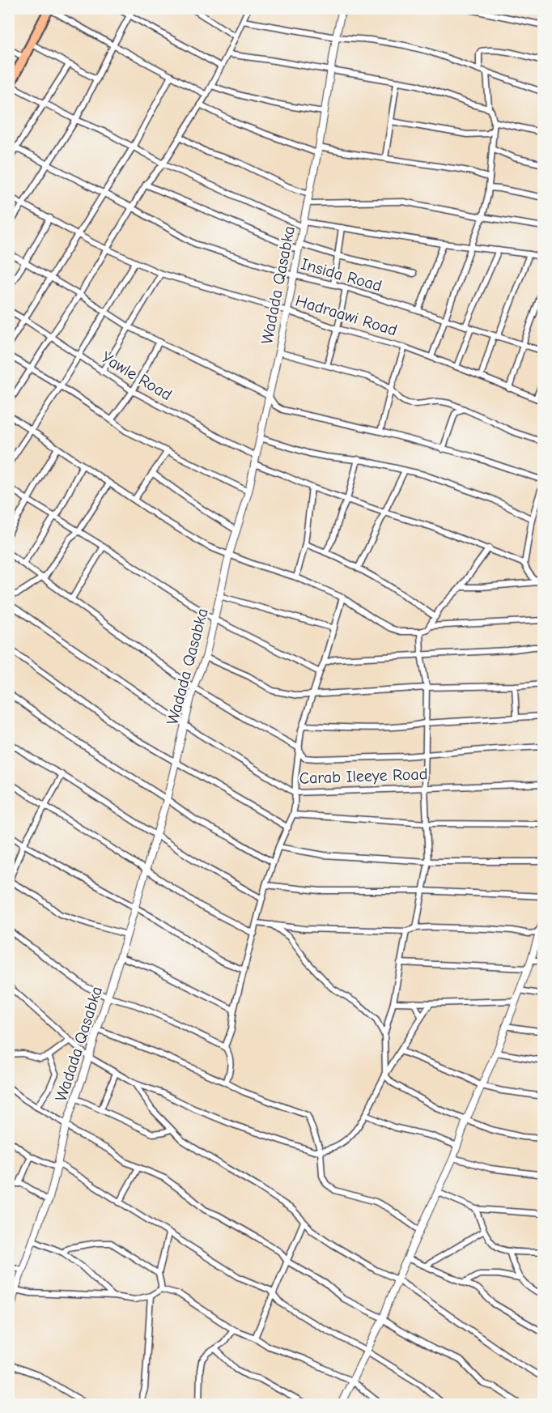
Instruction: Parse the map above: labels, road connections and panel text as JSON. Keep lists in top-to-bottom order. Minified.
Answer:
{"streets":{"street":["Insida Road","Wadada Qasabka","Hadraawi Road","Yawle Road","Carab Ileeye Road"]},"crossings":[["Insida Road","Wadada Qasabka"],["Wadada Qasabka","Hadraawi Road"],["Wadada Qasabka","Yawle Road"],["Wadada Qasabka","Carab Ileeye Road"]]}
